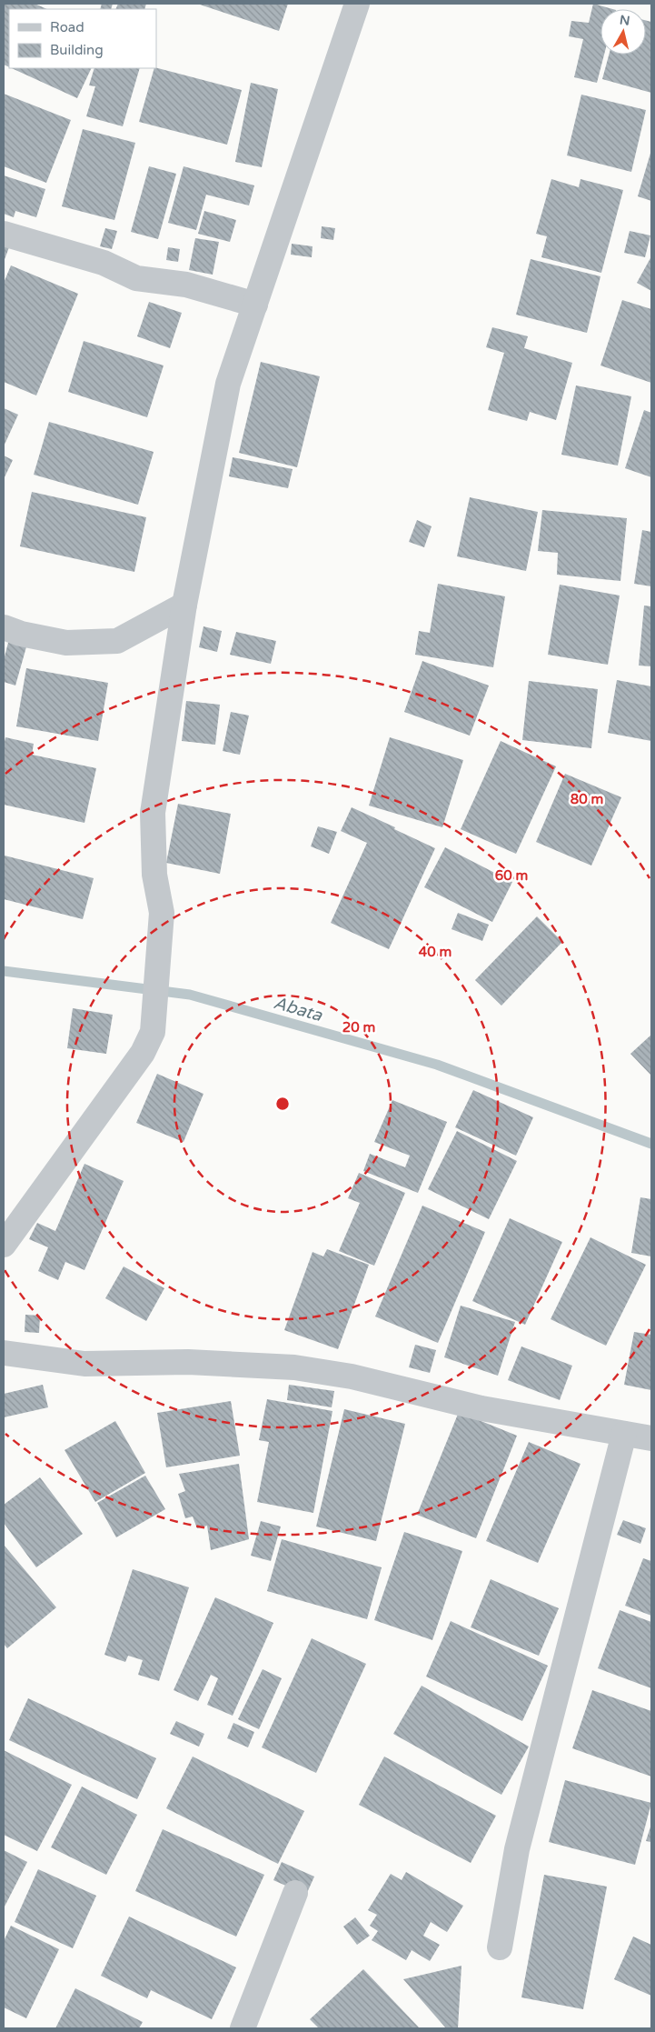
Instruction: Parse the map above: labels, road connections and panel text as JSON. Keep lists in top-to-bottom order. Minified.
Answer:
{"water":["Abata"],"legend":["Road","Building"],"north":"top","rings":["80 m","60 m","40 m","20 m"]}
